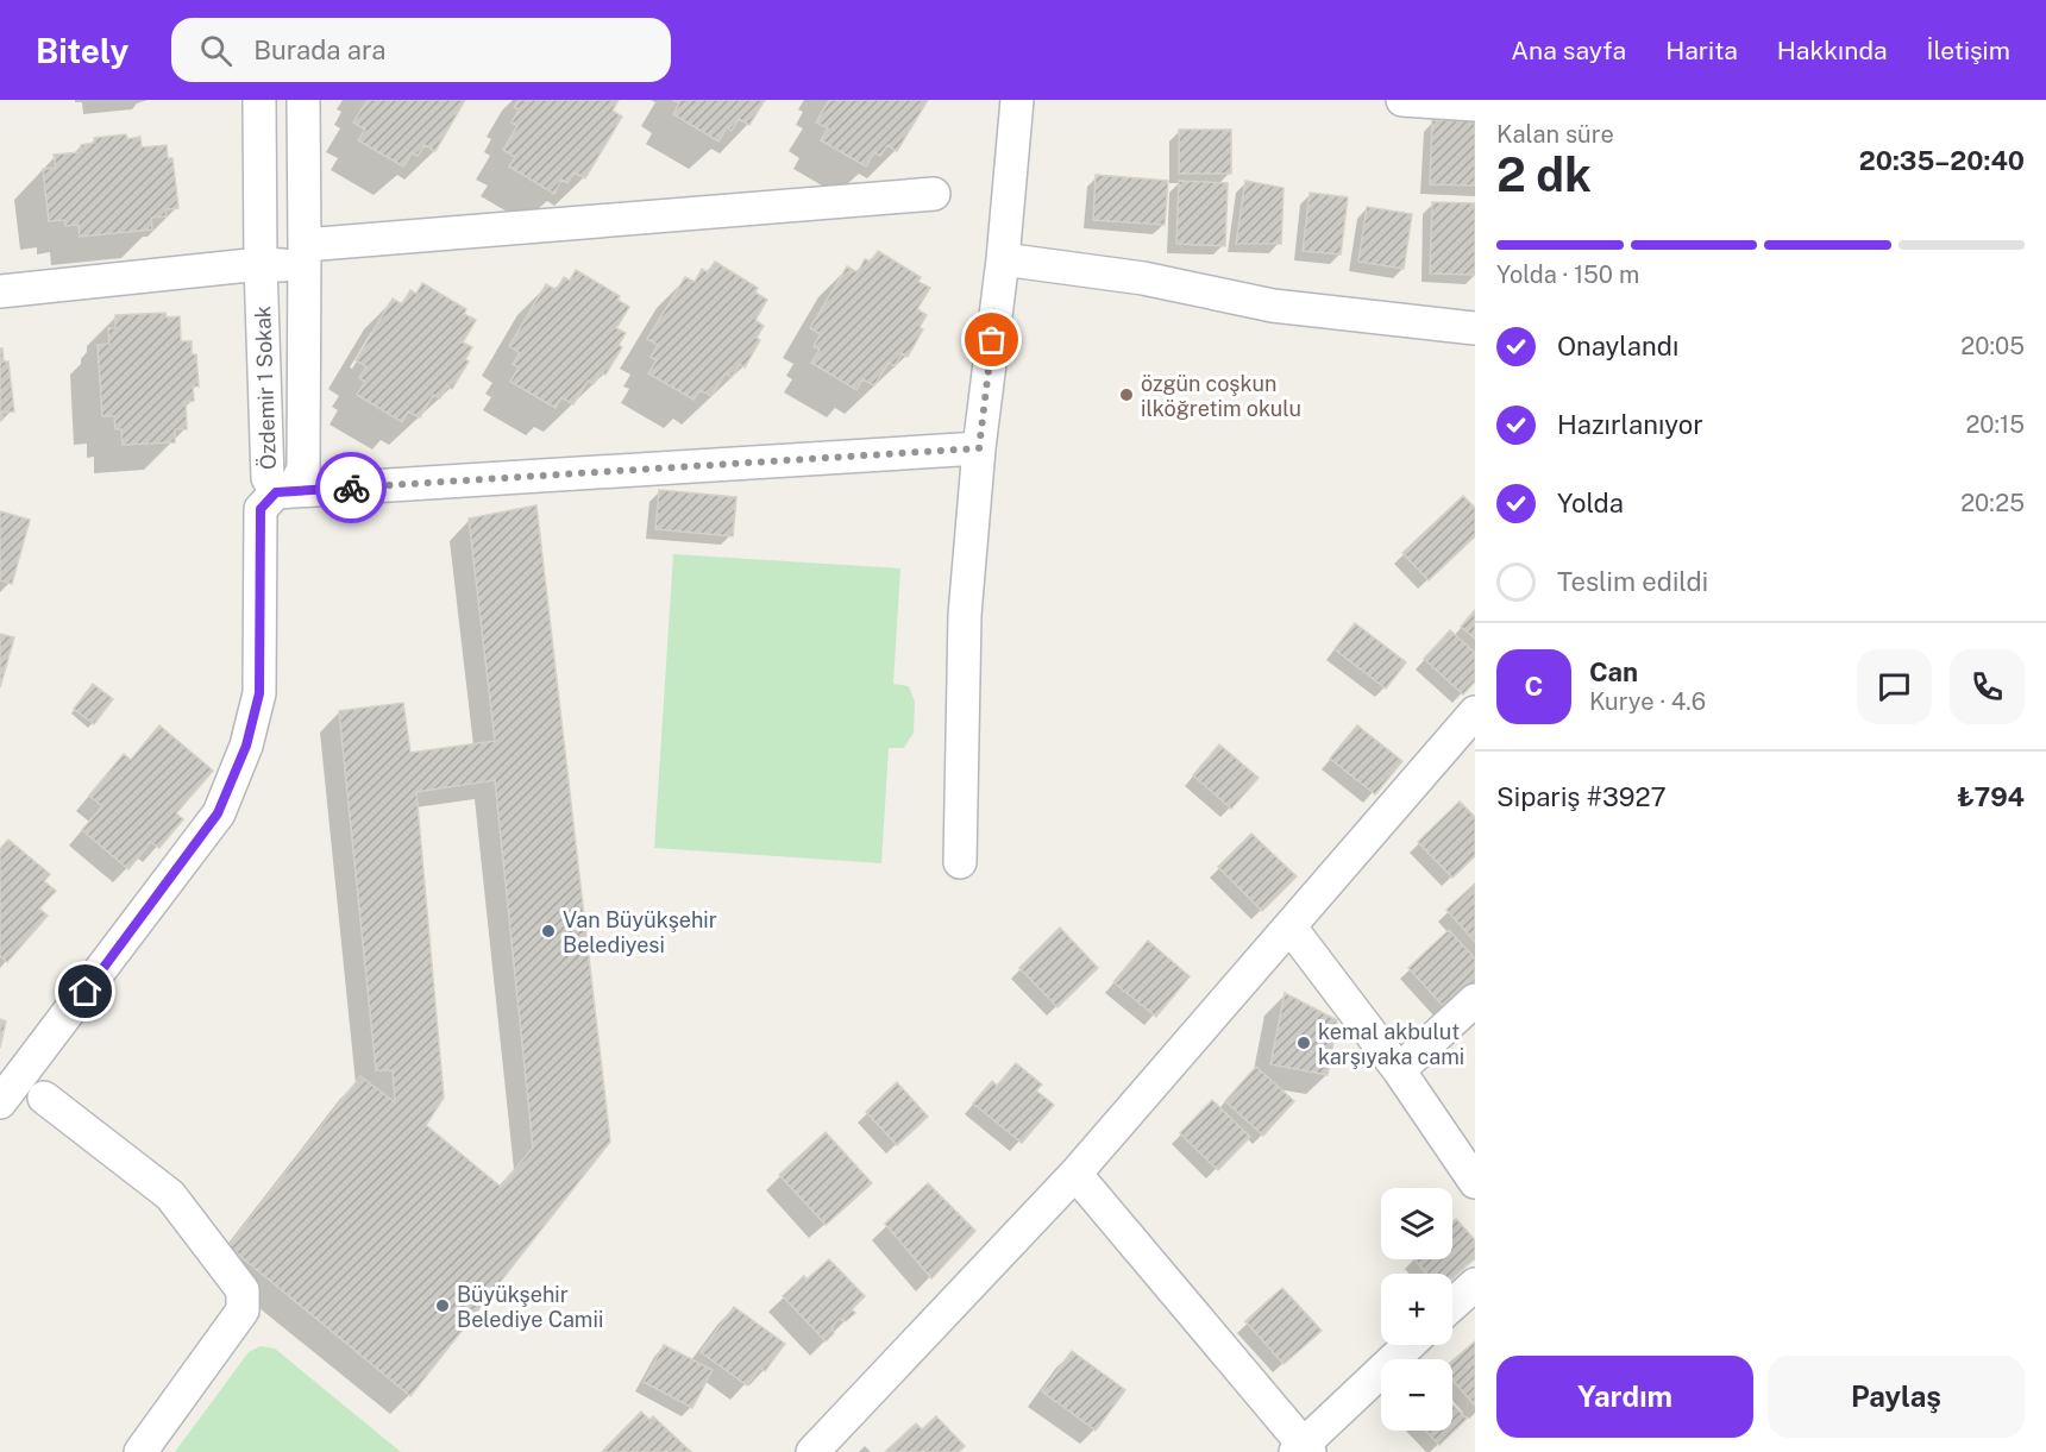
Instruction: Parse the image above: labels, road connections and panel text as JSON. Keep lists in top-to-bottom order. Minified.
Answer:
{"streets":{"street":["Özdemir 1 Sokak"]},"places":["özgün coşkun ilköğretim okulu","Van Büyükşehir Belediyesi","kemal akbulut karşıyaka cami","Büyükşehir Belediye Camii"],"page":{"header":"Bitely","search":"Burada ara","nav":["Ana sayfa","Harita","Hakkında","İletişim"],"heading":["2 dk","Kalan süre","20:35–20:40"],"panel":["Can","Kurye · 4.6","Sipariş #3927","₺794"],"bar":"Yolda · 150 m","list":[["Onaylandı","20:05"],["Hazırlanıyor","20:15"],["Yolda","20:25"],"Teslim edildi"],"round":"C","map_buttons":["+","−"],"buttons":["Yardım","Paylaş"]}}
